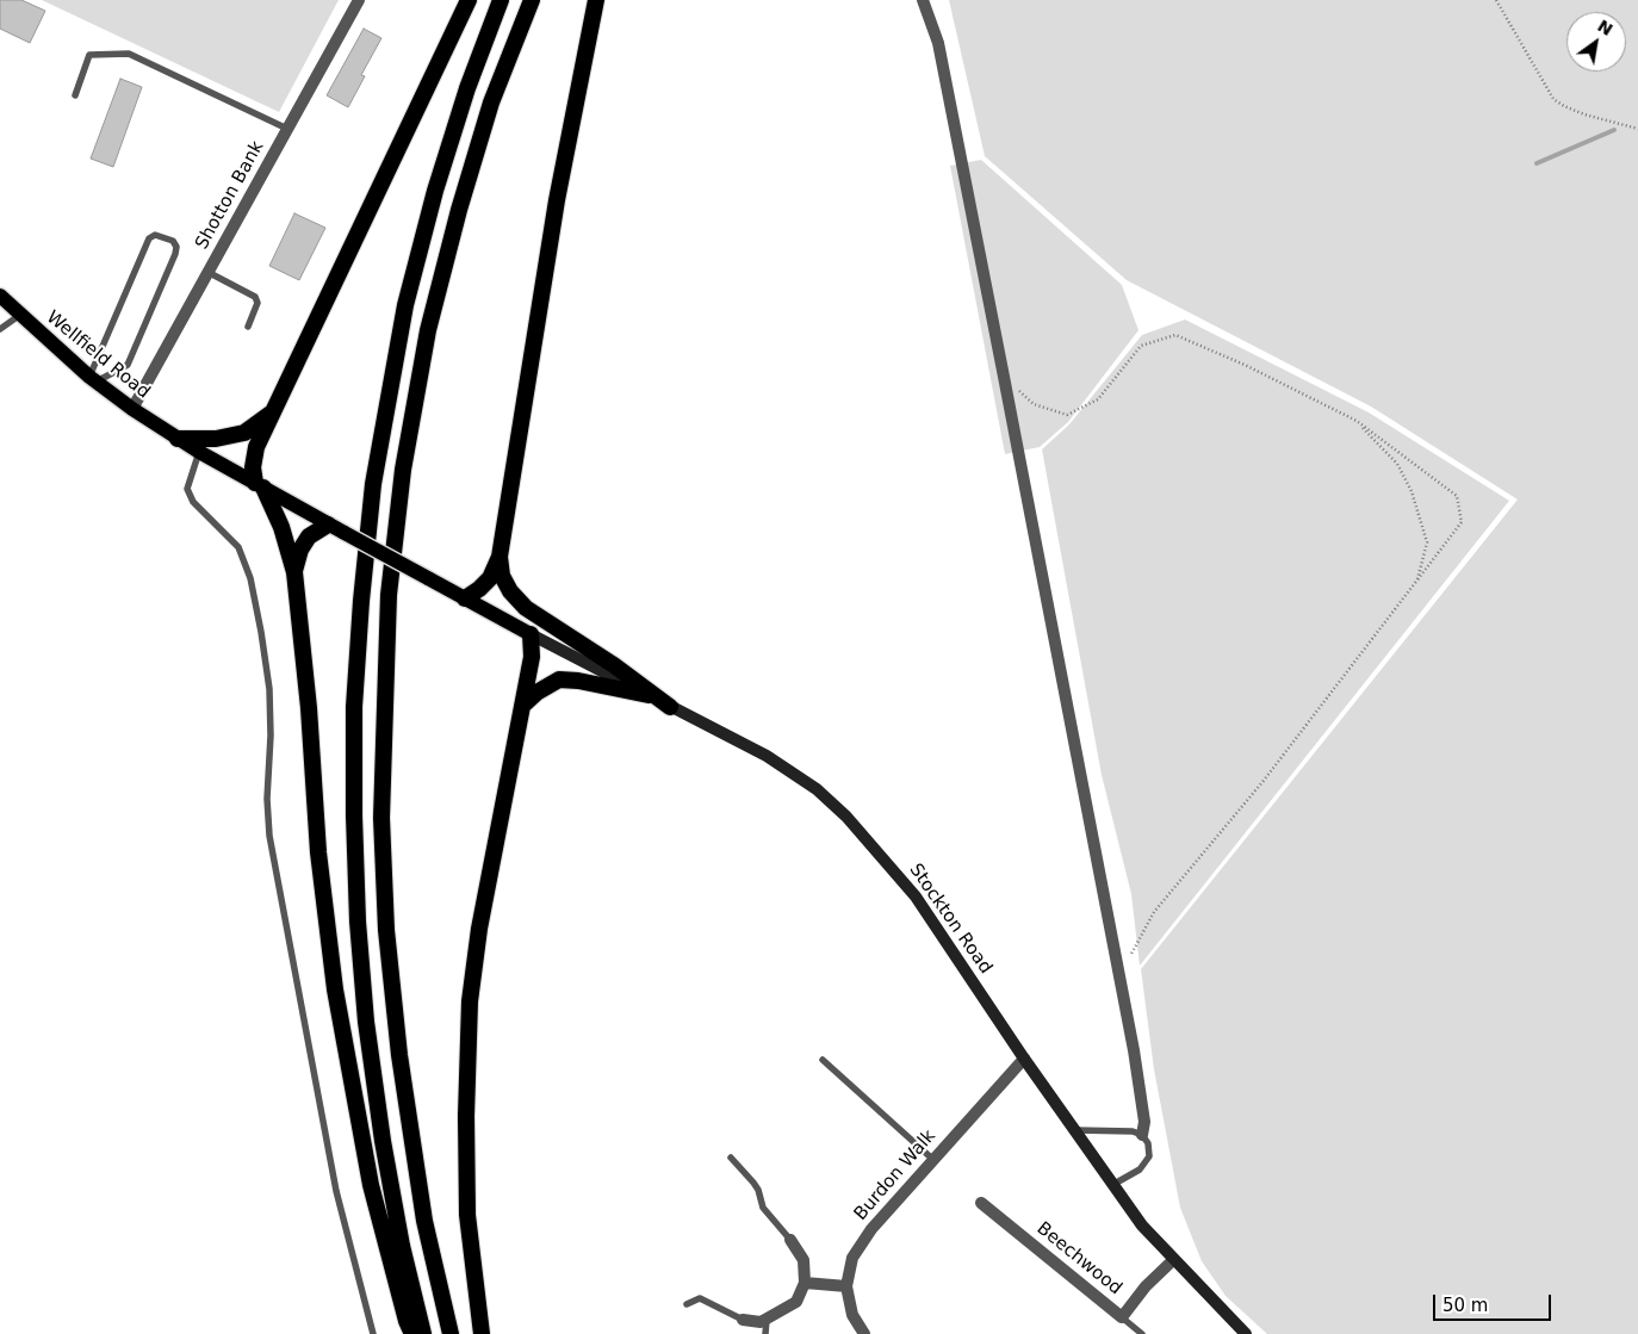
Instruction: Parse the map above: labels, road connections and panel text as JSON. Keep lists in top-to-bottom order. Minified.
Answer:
{"streets":{"main road":["Wellfield Road","Stockton Road"],"street":["Shotton Bank","Burdon Walk","Beechwood"]},"crossings":[["Shotton Bank","Wellfield Road"],["Wellfield Road","Stockton Road"],["Stockton Road","Burdon Walk"],["Stockton Road","Beechwood"]],"scale_bar":"50 m","north":"top right"}
